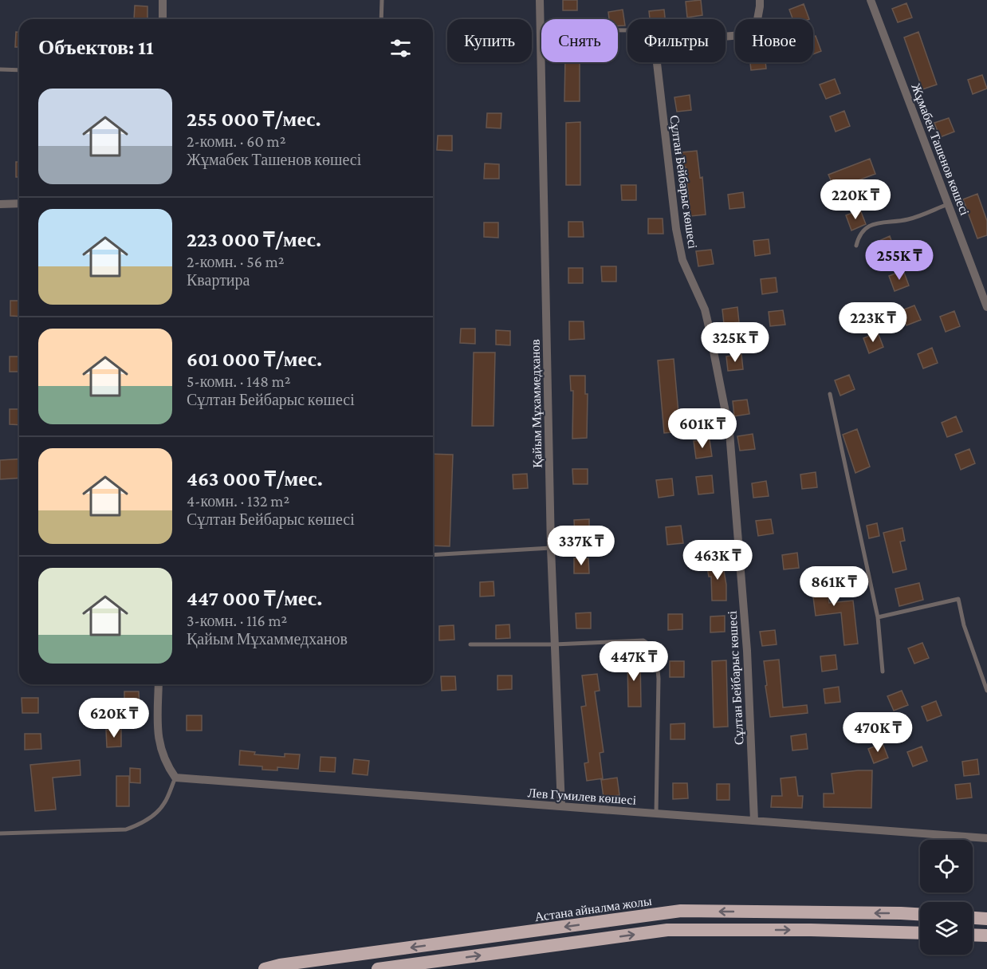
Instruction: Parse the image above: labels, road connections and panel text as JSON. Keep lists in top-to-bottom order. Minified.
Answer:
{"streets":{"highway":["Астана айналма жолы"],"street":["Жұмабек Ташенов көшесі","Сұлтан Бейбарыс көшесі","Қайым Мұхаммедханов","Лев Гумилев көшесі"]},"crossings":[["Сұлтан Бейбарыс көшесі","Лев Гумилев көшесі"],["Қайым Мұхаммедханов","Лев Гумилев көшесі"]],"page":{"chip":["Купить","Снять","Фильтры","Новое"],"heading":"Объектов: 11","list":[{"name":"255 000 ₸/мес.","note":"2-комн. · 60 m² · Жұмабек Ташенов көшесі"},{"name":"223 000 ₸/мес.","note":"2-комн. · 56 m² · Квартира"},{"name":"601 000 ₸/мес.","note":"5-комн. · 148 m² · Сұлтан Бейбарыс көшесі"},{"name":"463 000 ₸/мес.","note":"4-комн. · 132 m² · Сұлтан Бейбарыс көшесі"},{"name":"447 000 ₸/мес.","note":"3-комн. · 116 m² · Қайым Мұхаммедханов"}],"price":["220K ₸","255K ₸","223K ₸","325K ₸","601K ₸","337K ₸","463K ₸","861K ₸","447K ₸","620K ₸","470K ₸"]}}
